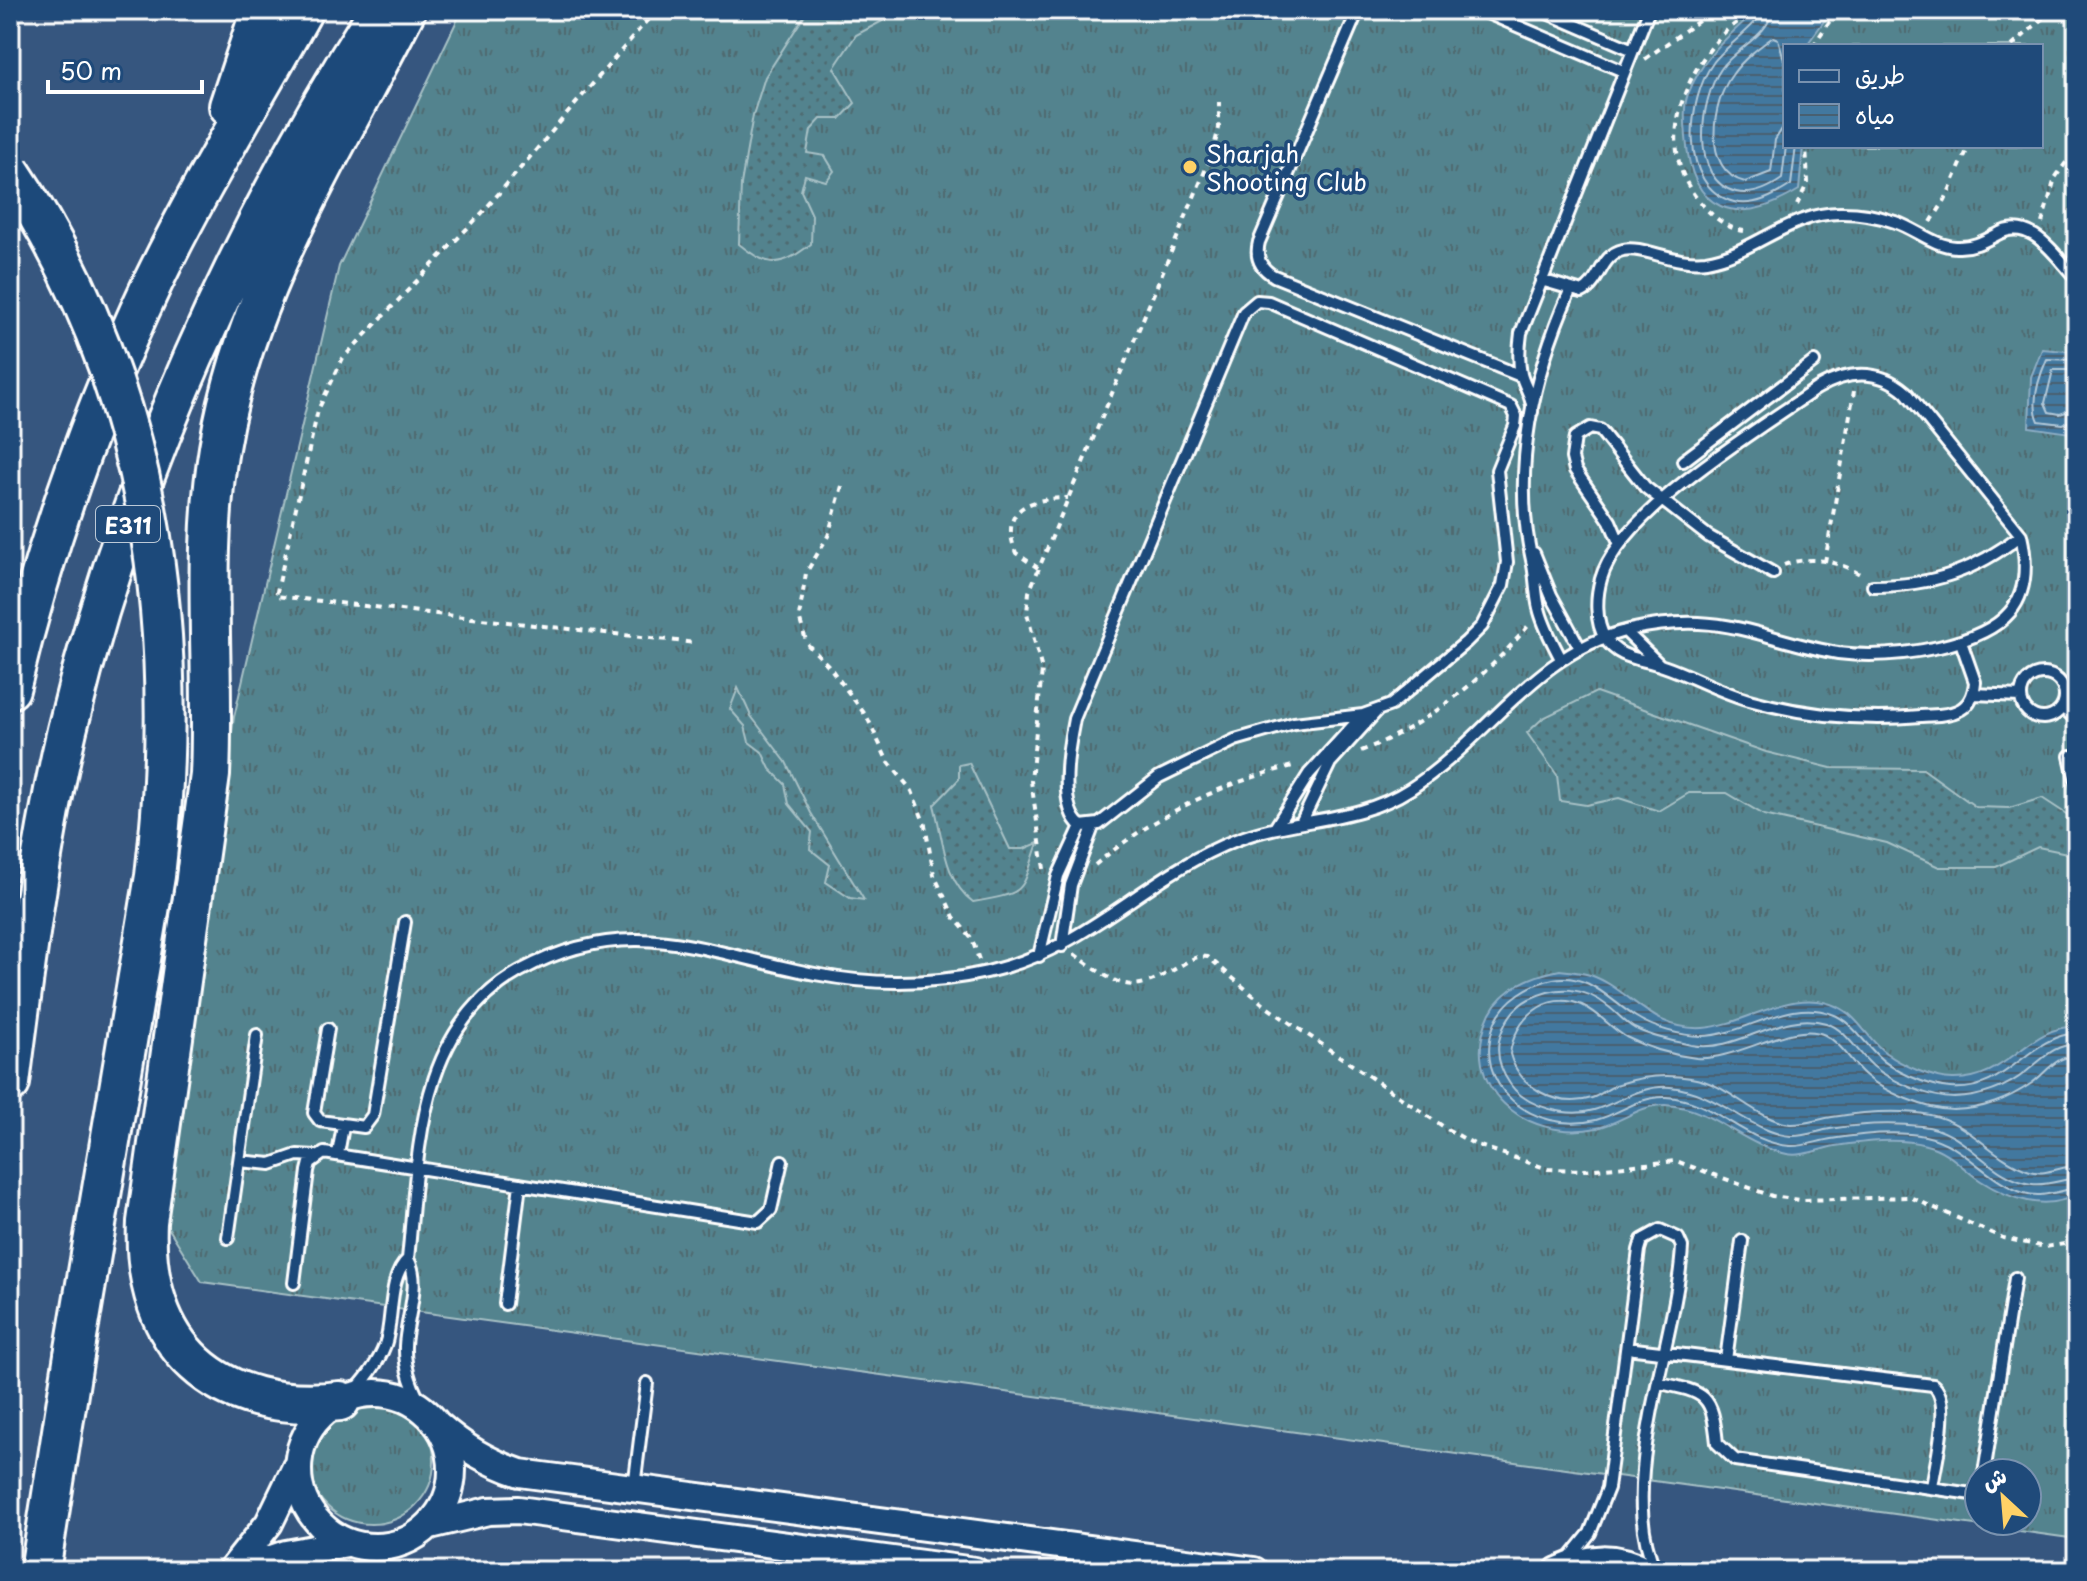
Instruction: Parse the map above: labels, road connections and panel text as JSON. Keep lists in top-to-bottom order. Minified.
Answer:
{"streets":{"highway":["E311"]},"places":["Sharjah Shooting Club"],"legend":["طريق","مياه"],"scale_bar":"50 m","north":"top left"}
